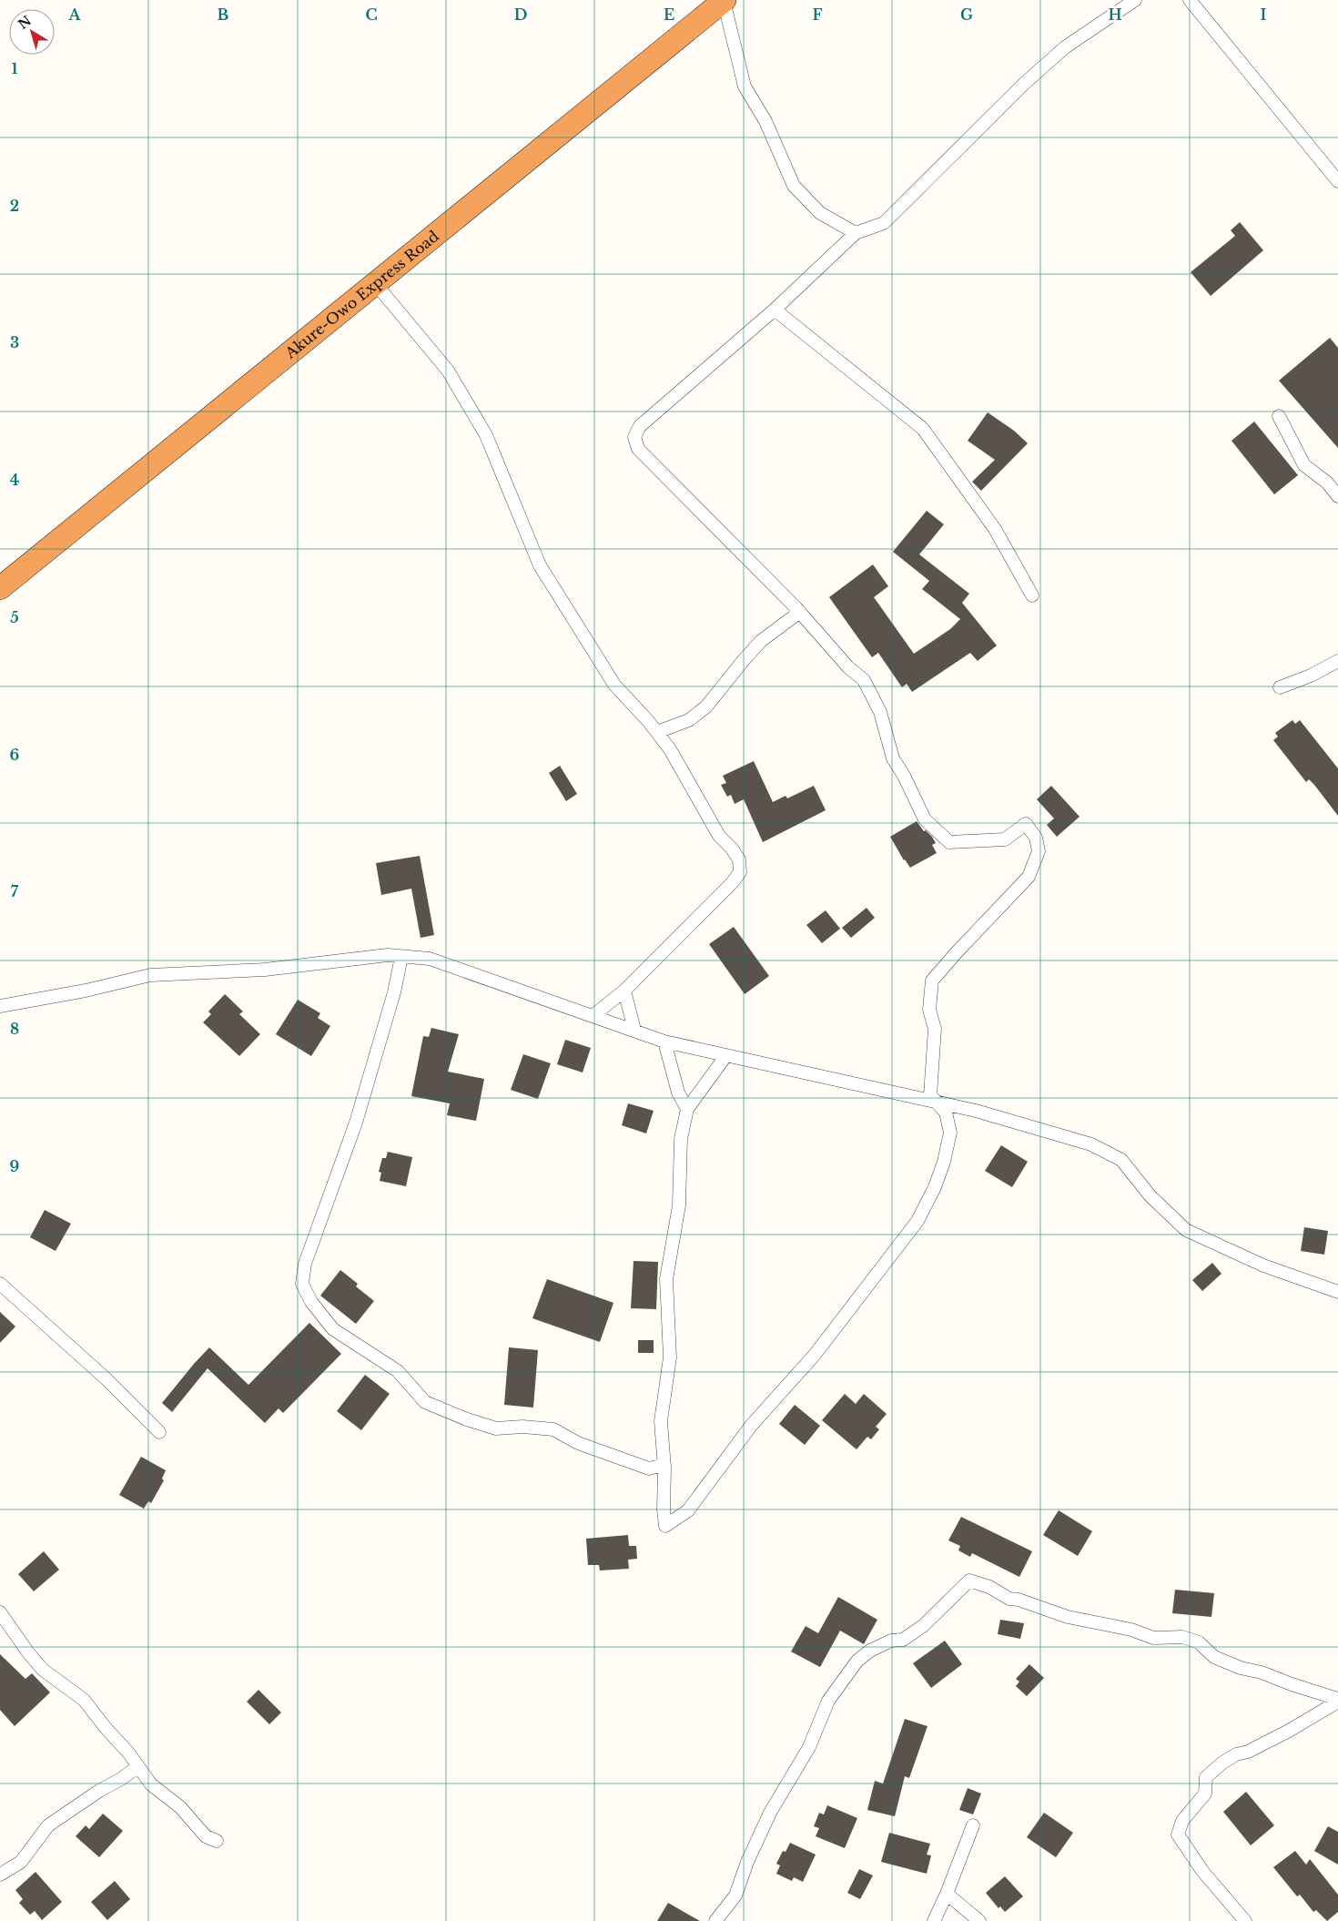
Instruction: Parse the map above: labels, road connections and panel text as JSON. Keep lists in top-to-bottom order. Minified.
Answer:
{"streets":{"highway":["Akure-Owo Express Road"]},"north":"top left","grid":{"columns":["A","B","C","D","E","F","G","H","I"],"rows":["1","2","3","4","5","6","7","8","9"]}}
